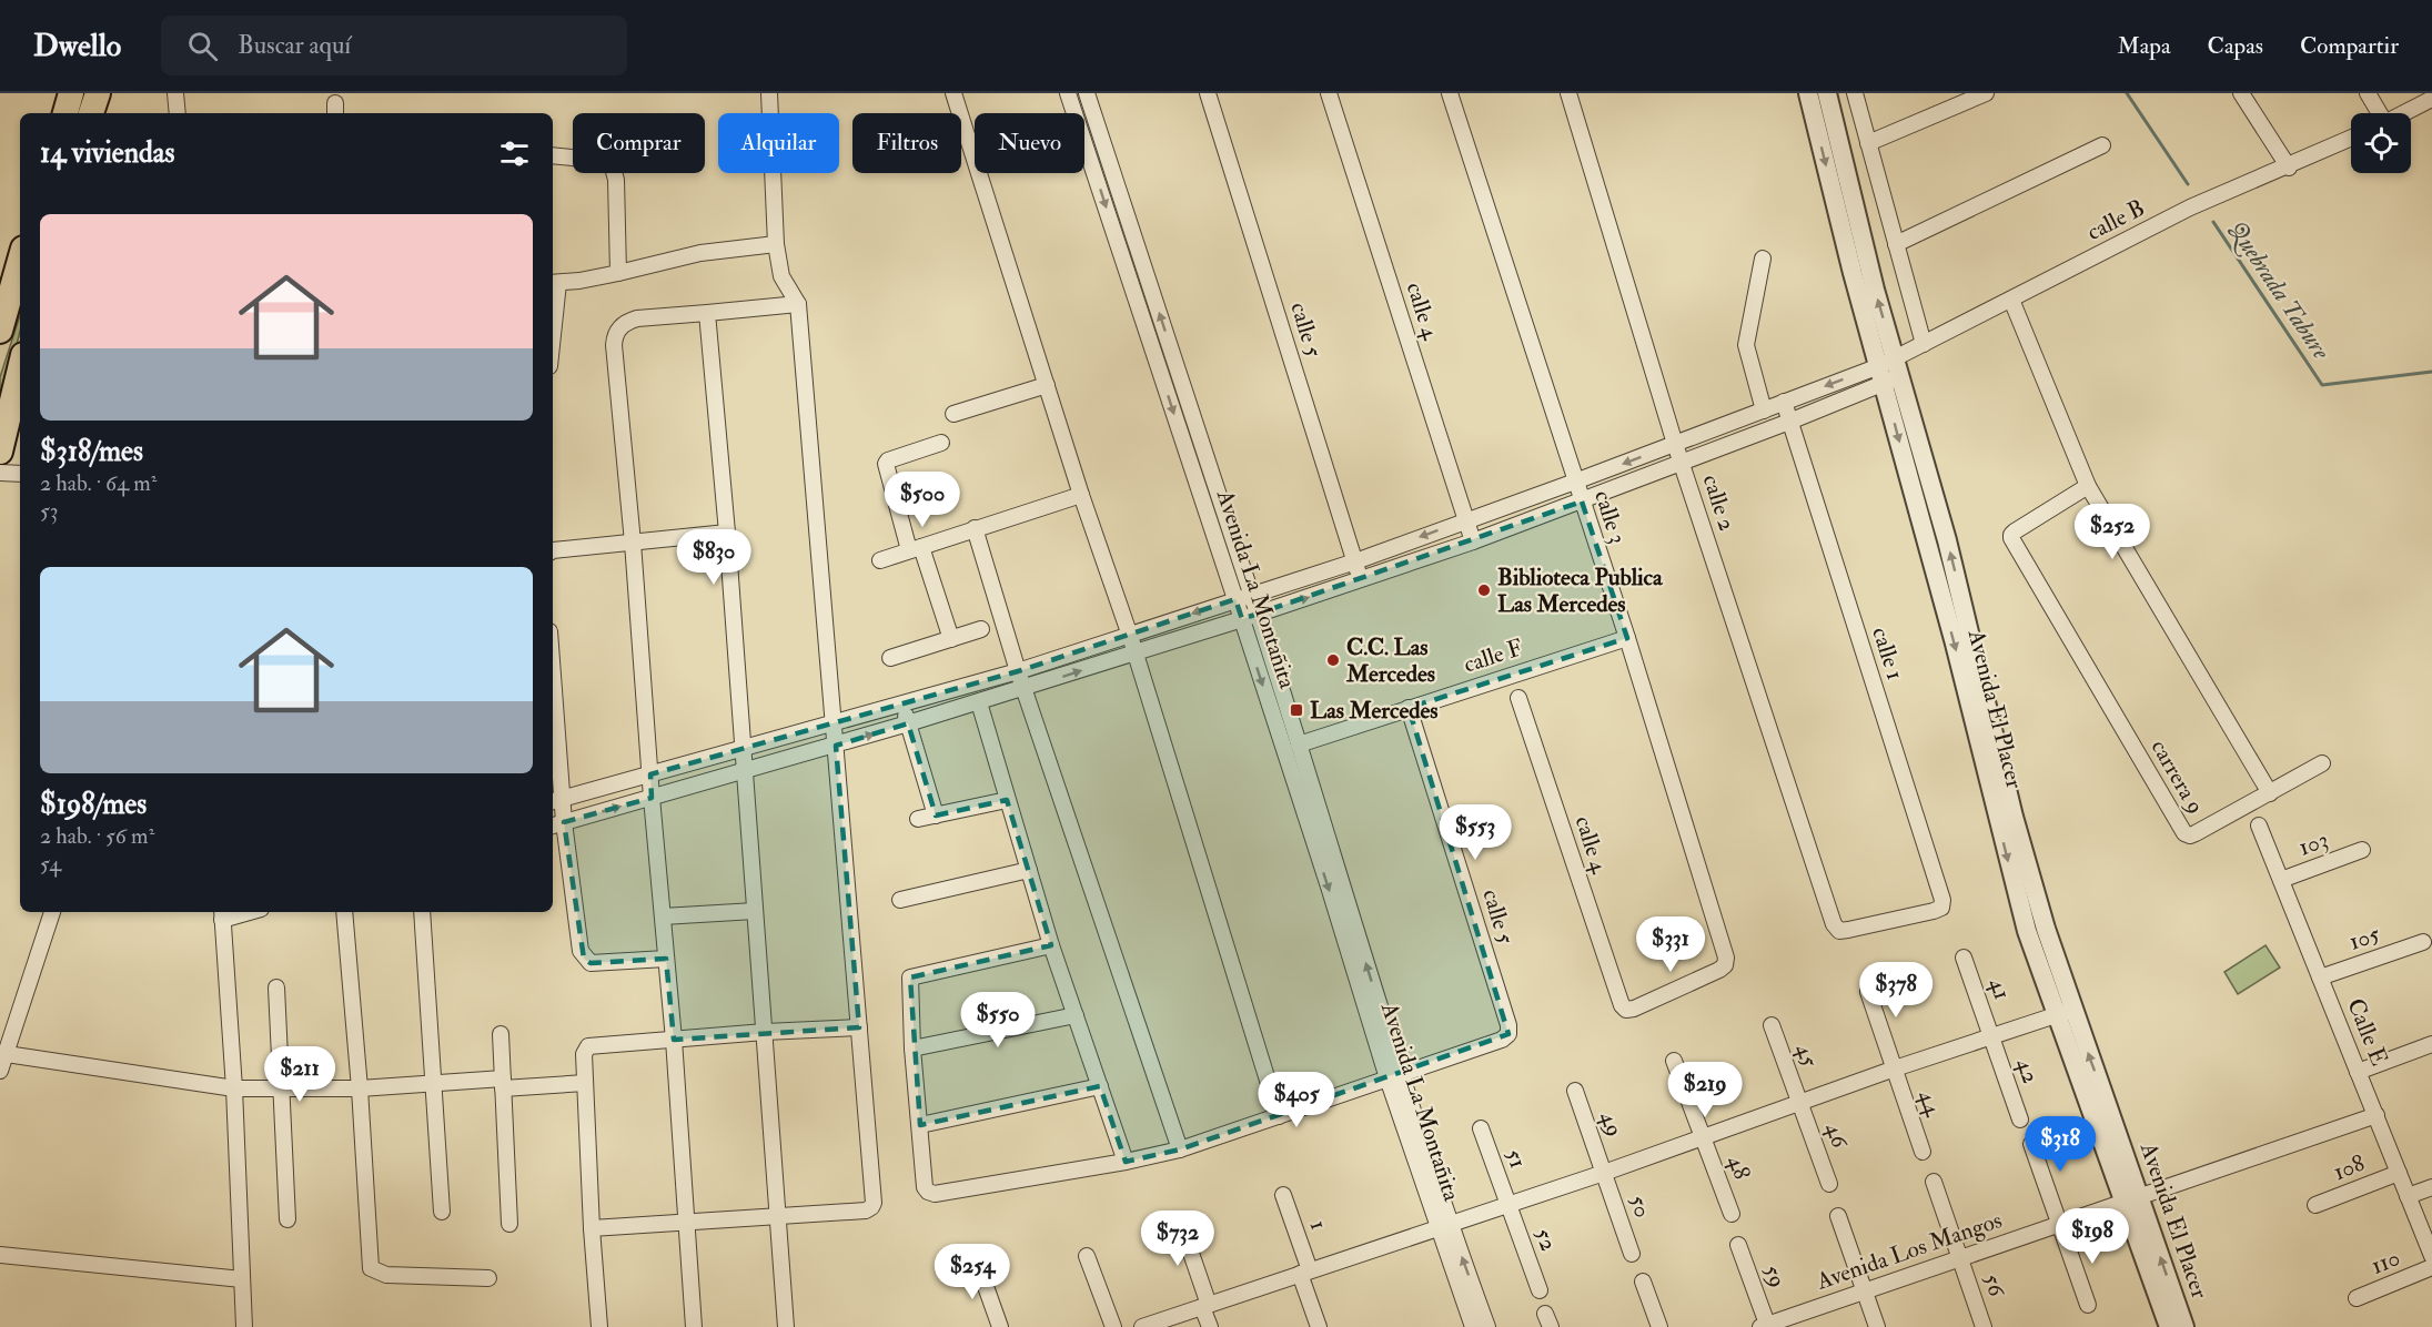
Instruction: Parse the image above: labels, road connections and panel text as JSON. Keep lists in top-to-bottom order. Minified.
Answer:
{"streets":{"street":["calle B","calle 4","calle 5","calle 2","calle 3","Avenida La Montañita","calle 1","calle F","Avenida El Placer","carrera 9","103","105","41","Calle E","45","42","44","49","46","51","48","108","50","1","52","Avenida Los Mangos","110","59","56"]},"crossings":[["calle B","Avenida El Placer"],["calle 4","calle 3"],["calle 5","Avenida La Montañita"],["calle 5","calle F"],["calle 2","calle 1"],["calle 3","calle F"],["Avenida La Montañita","calle F"],["Avenida El Placer","Avenida Los Mangos"],["103","Calle E"],["105","Calle E"],["41","42"],["Calle E","108"],["Calle E","Avenida Los Mangos"],["45","46"],["49","50"],["51","52"],["Avenida Los Mangos","59"],["Avenida Los Mangos","56"]],"water":["Quebrada Tabure"],"places":{"other":["Biblioteca Publica Las Mercedes","C.C. Las Mercedes"],"transit":["Las Mercedes"]},"page":{"header":"Dwello","search":"Buscar aquí","nav":["Mapa","Capas","Compartir"],"chip":["Comprar","Alquilar","Filtros","Nuevo"],"heading":"14 viviendas","list":[{"name":"$318/mes","note":"2 hab. · 64 m² · 53"},{"name":"$198/mes","note":"2 hab. · 56 m² · 54"}],"price":["$500","$252","$830","$553","$331","$378","$550","$211","$219","$405","$318","$198","$732","$254"]}}
